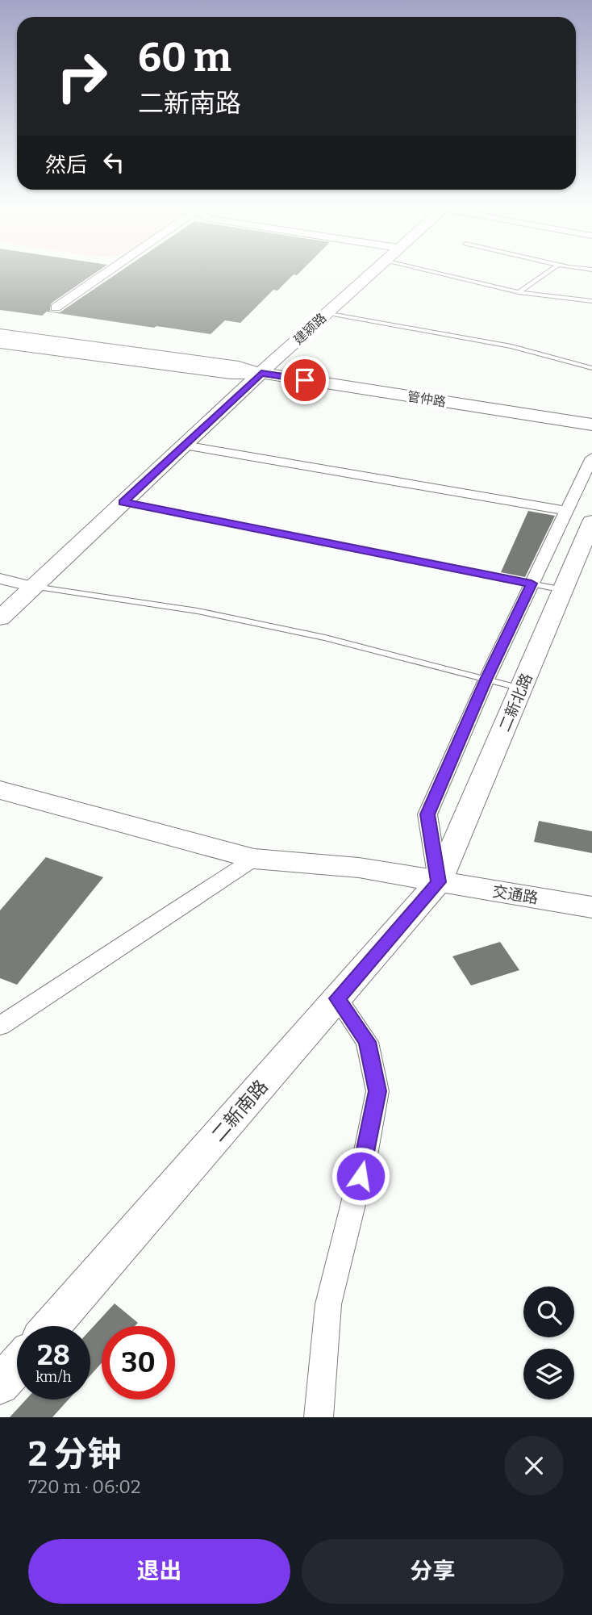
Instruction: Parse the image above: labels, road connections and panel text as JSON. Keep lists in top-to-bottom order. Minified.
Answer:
{"streets":{"street":["建颍路","管仲路","二新北路","交通路","二新南路"]},"crossings":[["建颍路","管仲路"],["二新北路","交通路"],["二新北路","二新南路"],["交通路","二新南路"]],"page":{"turn":["60 m","二新南路"],"then":"然后","speed":"28 km/h","limit":"30","heading":["2 分钟","720 m · 06:02"],"buttons":["退出","分享"]}}
